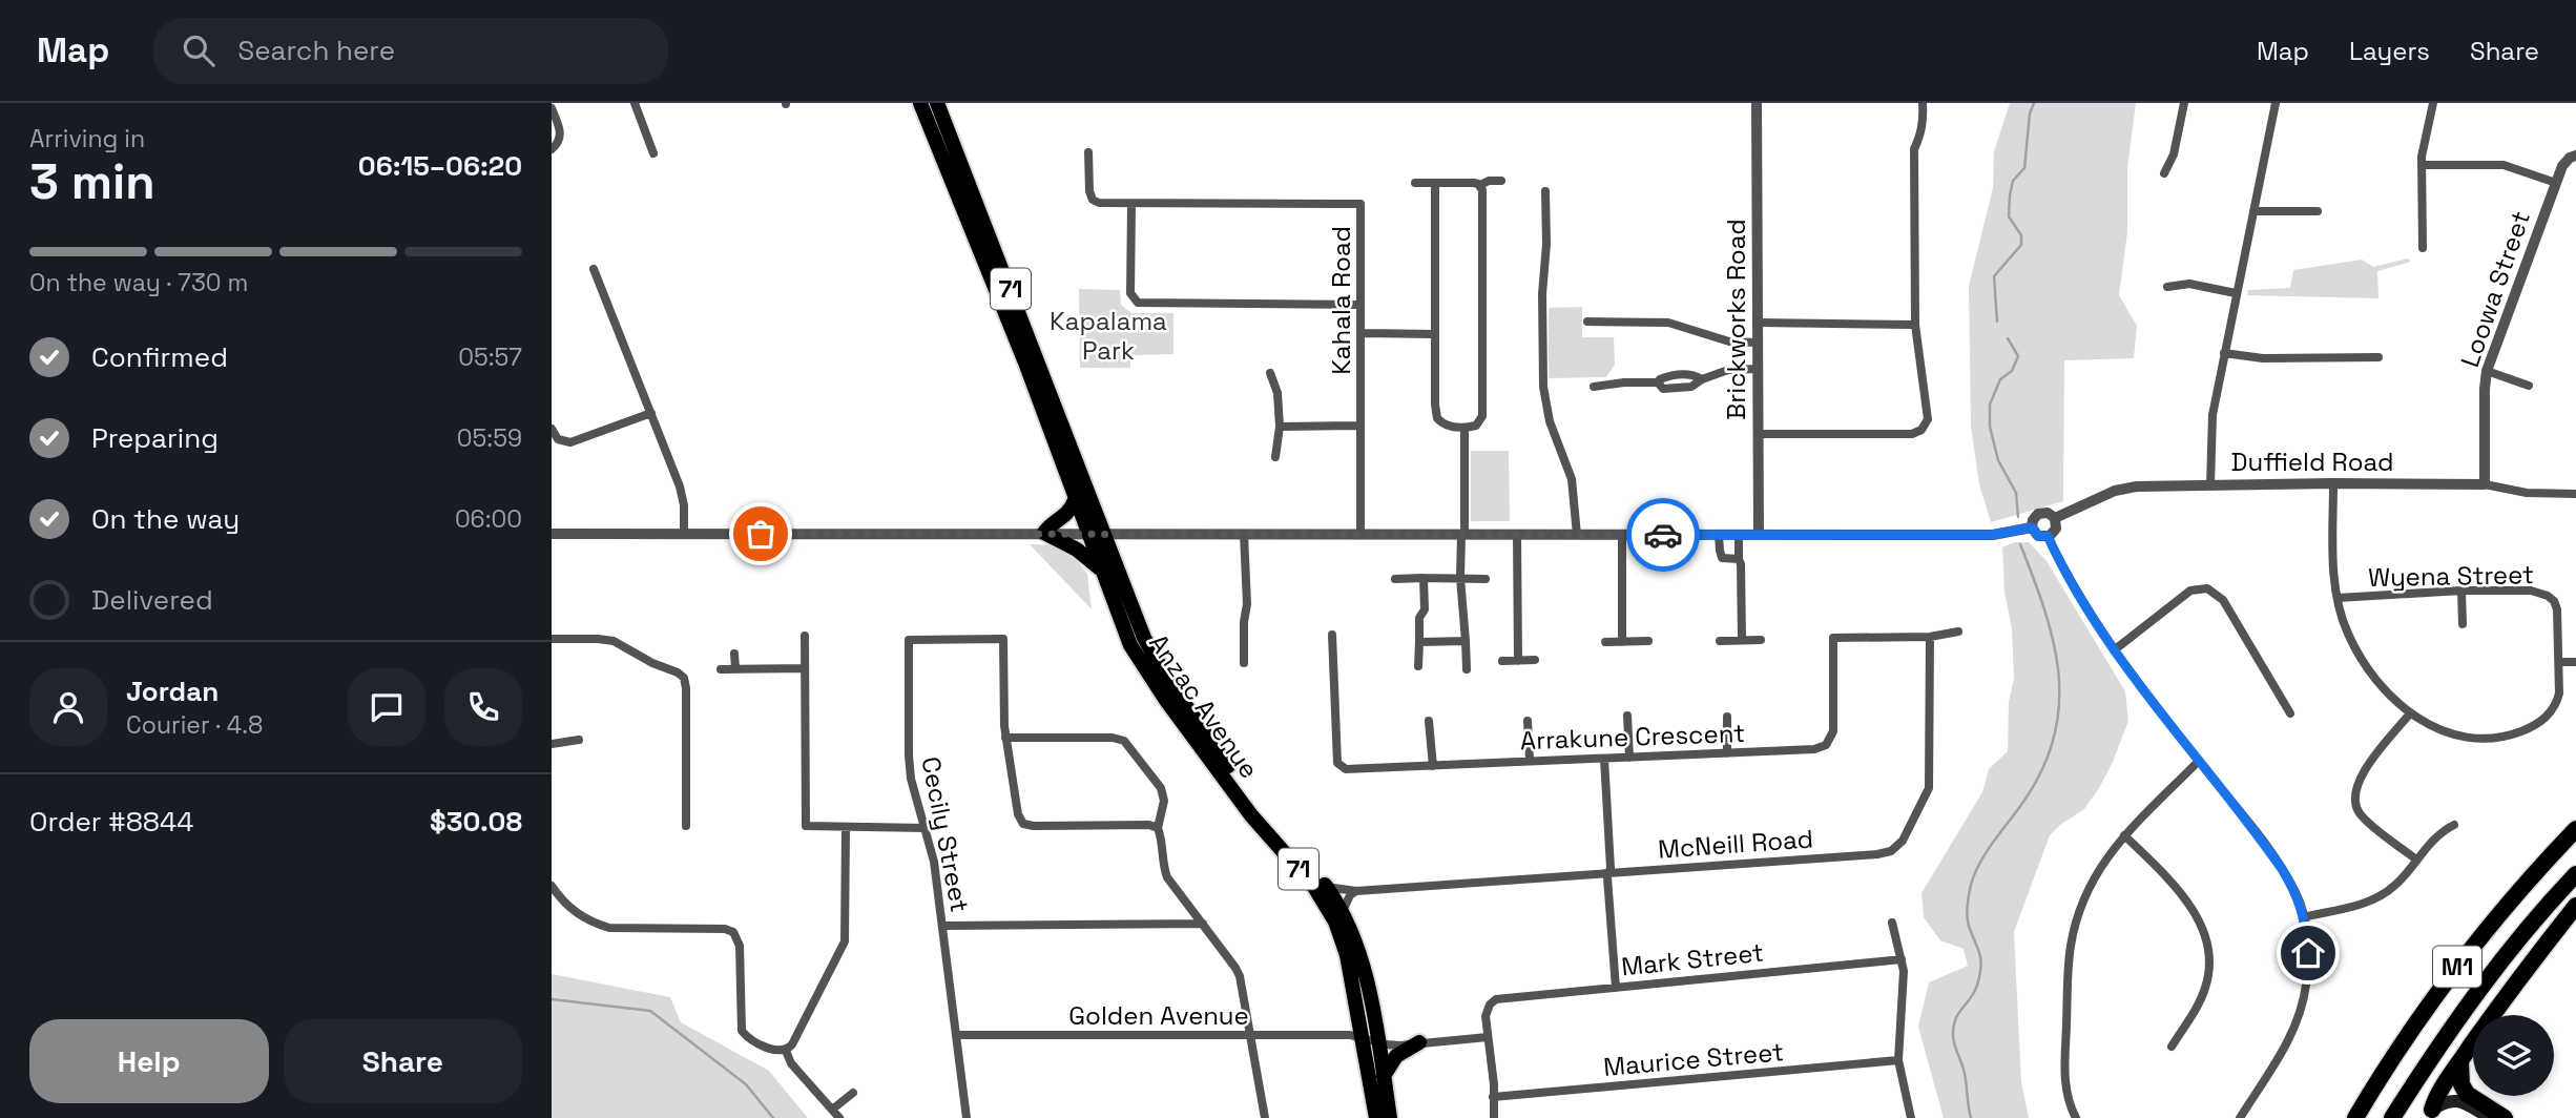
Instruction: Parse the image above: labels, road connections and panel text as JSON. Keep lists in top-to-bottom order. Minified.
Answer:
{"streets":{"highway":["71","Anzac Avenue","M1"],"street":["Loowa Street","Kahala Road","Brickworks Road","Duffield Road","Wyena Street","Arrakune Crescent","Cecily Street","McNeill Road","Mark Street","Golden Avenue","Maurice Street"]},"crossings":[["Loowa Street","Duffield Road"],["Duffield Road","Wyena Street"],["Anzac Avenue","McNeill Road"],["Anzac Avenue","Golden Avenue"],["Arrakune Crescent","McNeill Road"],["Cecily Street","Golden Avenue"],["Mark Street","Golden Avenue"]],"parks":["Kapalama Park"],"page":{"header":"Map","search":"Search here","nav":["Map","Layers","Share"],"heading":["3 min","Arriving in","06:15–06:20"],"panel":["Jordan","Courier · 4.8","Order #8844","$30.08"],"bar":"On the way · 730 m","list":[["Confirmed","05:57"],["Preparing","05:59"],["On the way","06:00"],"Delivered"],"buttons":["Help","Share"]}}
